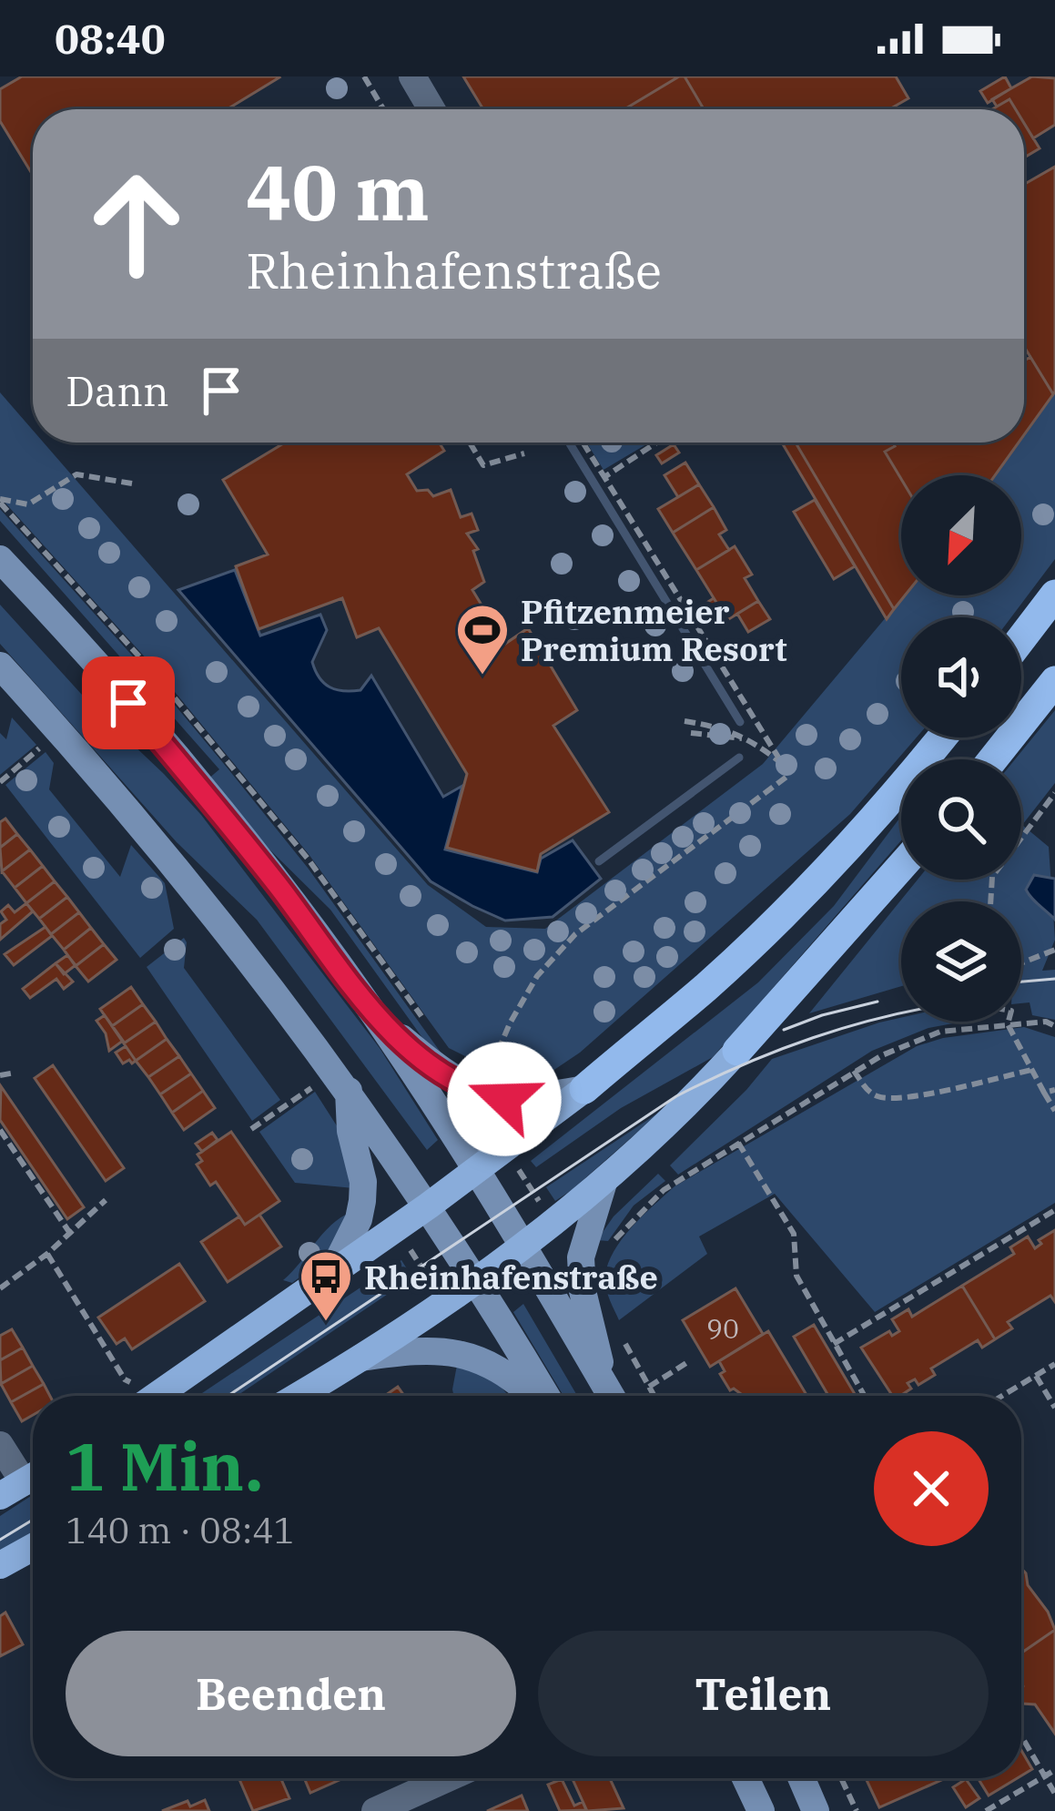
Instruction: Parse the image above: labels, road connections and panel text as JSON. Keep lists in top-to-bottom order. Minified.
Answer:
{"places":{"sports":["Pfitzenmeier Premium Resort"],"bus stop":["Rheinhafenstraße"]},"house_numbers":["90"],"north":"bottom left","page":{"status":"08:40","turn":["40 m","Rheinhafenstraße"],"then":"Dann","heading":["1 Min.","140 m · 08:41"],"buttons":["Beenden","Teilen"]}}
